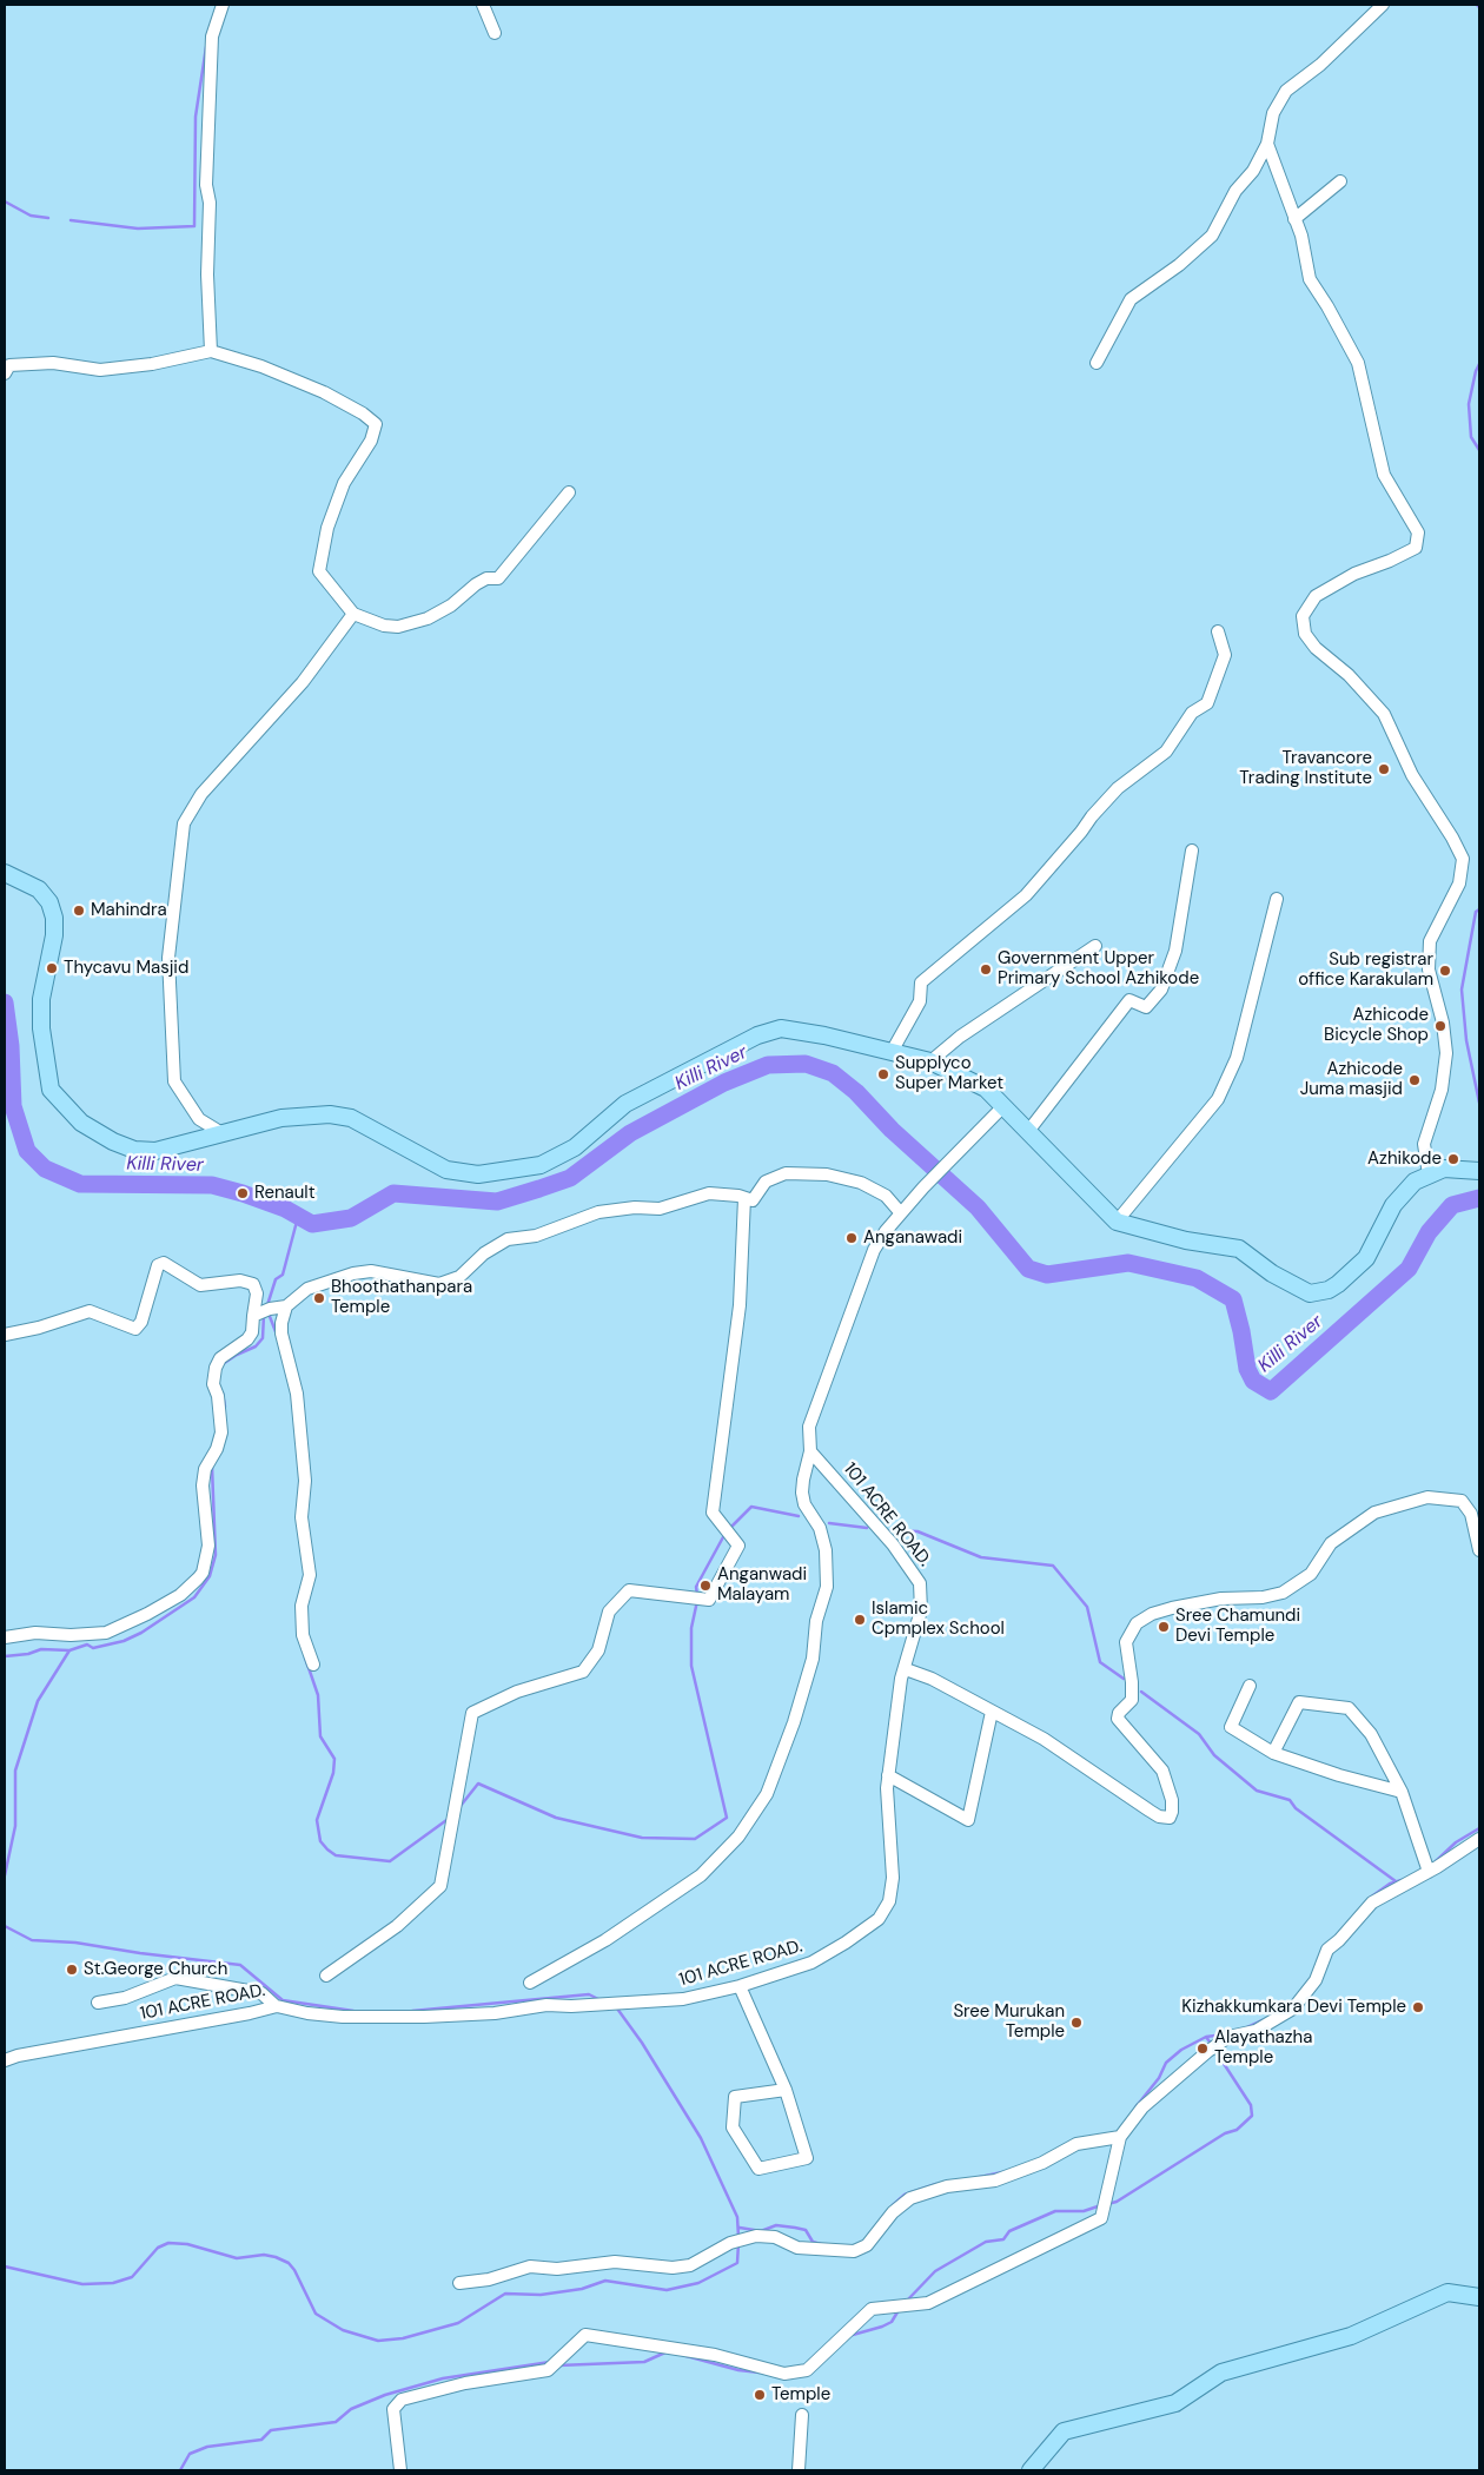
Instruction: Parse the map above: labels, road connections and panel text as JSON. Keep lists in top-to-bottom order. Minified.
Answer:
{"streets":{"street":["101 ACRE ROAD."]},"water":["Killi River"],"places":["Travancore Trading Institute","Mahindra","Thycavu Masjid","Government Upper Primary School Azhikode","Sub registrar office Karakulam","Azhicode Bicycle Shop","Supplyco Super Market","Azhicode Juma masjid","Azhikode","Renault","Anganawadi","Bhoothathanpara Temple","Anganwadi Malayam","Islamic Cpmplex School","Sree Chamundi Devi Temple","St.George Church","Kizhakkumkara Devi Temple","Sree Murukan Temple","Alayathazha Temple","Temple"]}
